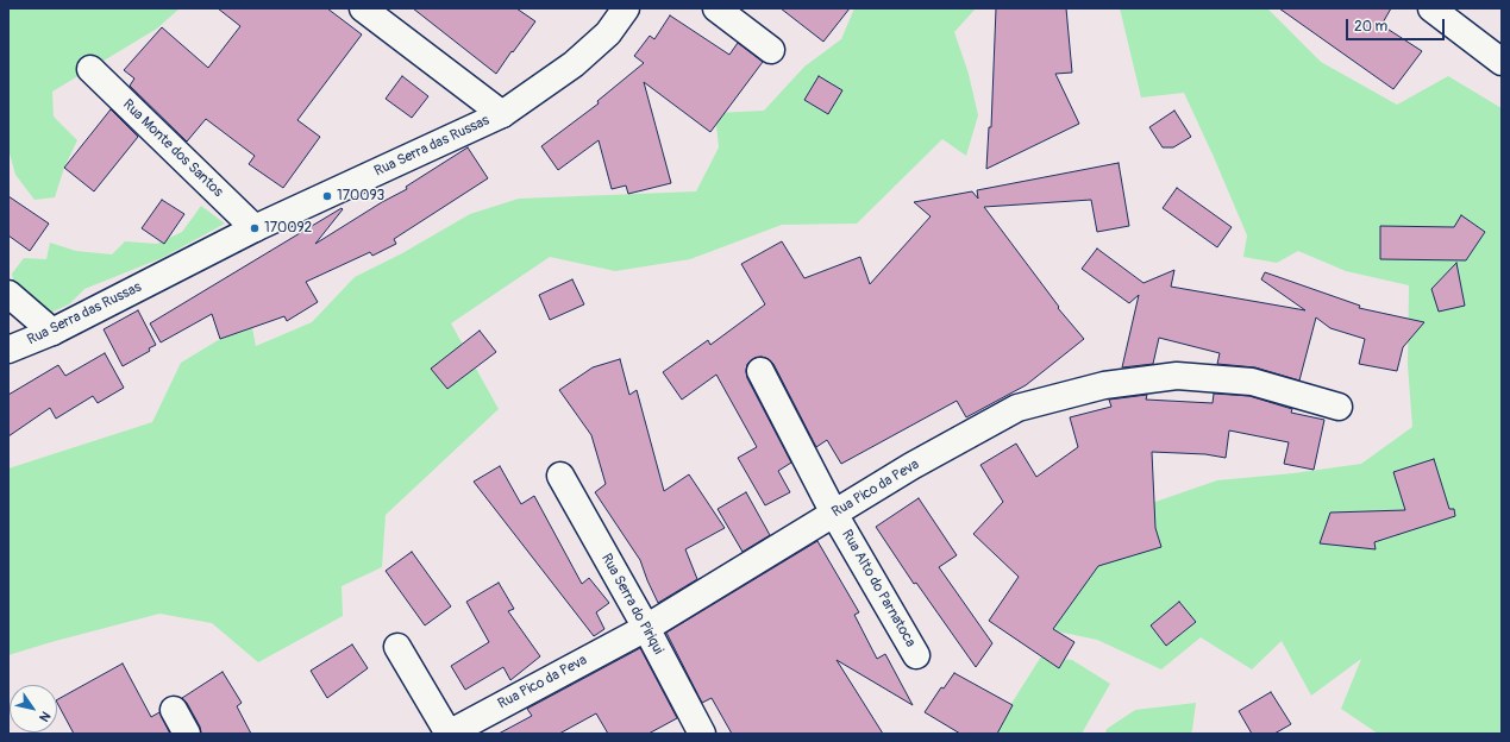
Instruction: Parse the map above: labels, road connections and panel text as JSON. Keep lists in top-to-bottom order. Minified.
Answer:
{"streets":{"street":["Rua Serra das Russas","Rua Monte dos Santos","Rua Pico da Peva","Rua Alto do Parnatoca","Rua Serra do Piriqui"]},"crossings":[["Rua Serra das Russas","Rua Monte dos Santos"],["Rua Pico da Peva","Rua Alto do Parnatoca"],["Rua Pico da Peva","Rua Serra do Piriqui"]],"places":["170093","170092"],"scale_bar":"20 m","north":"bottom right"}
